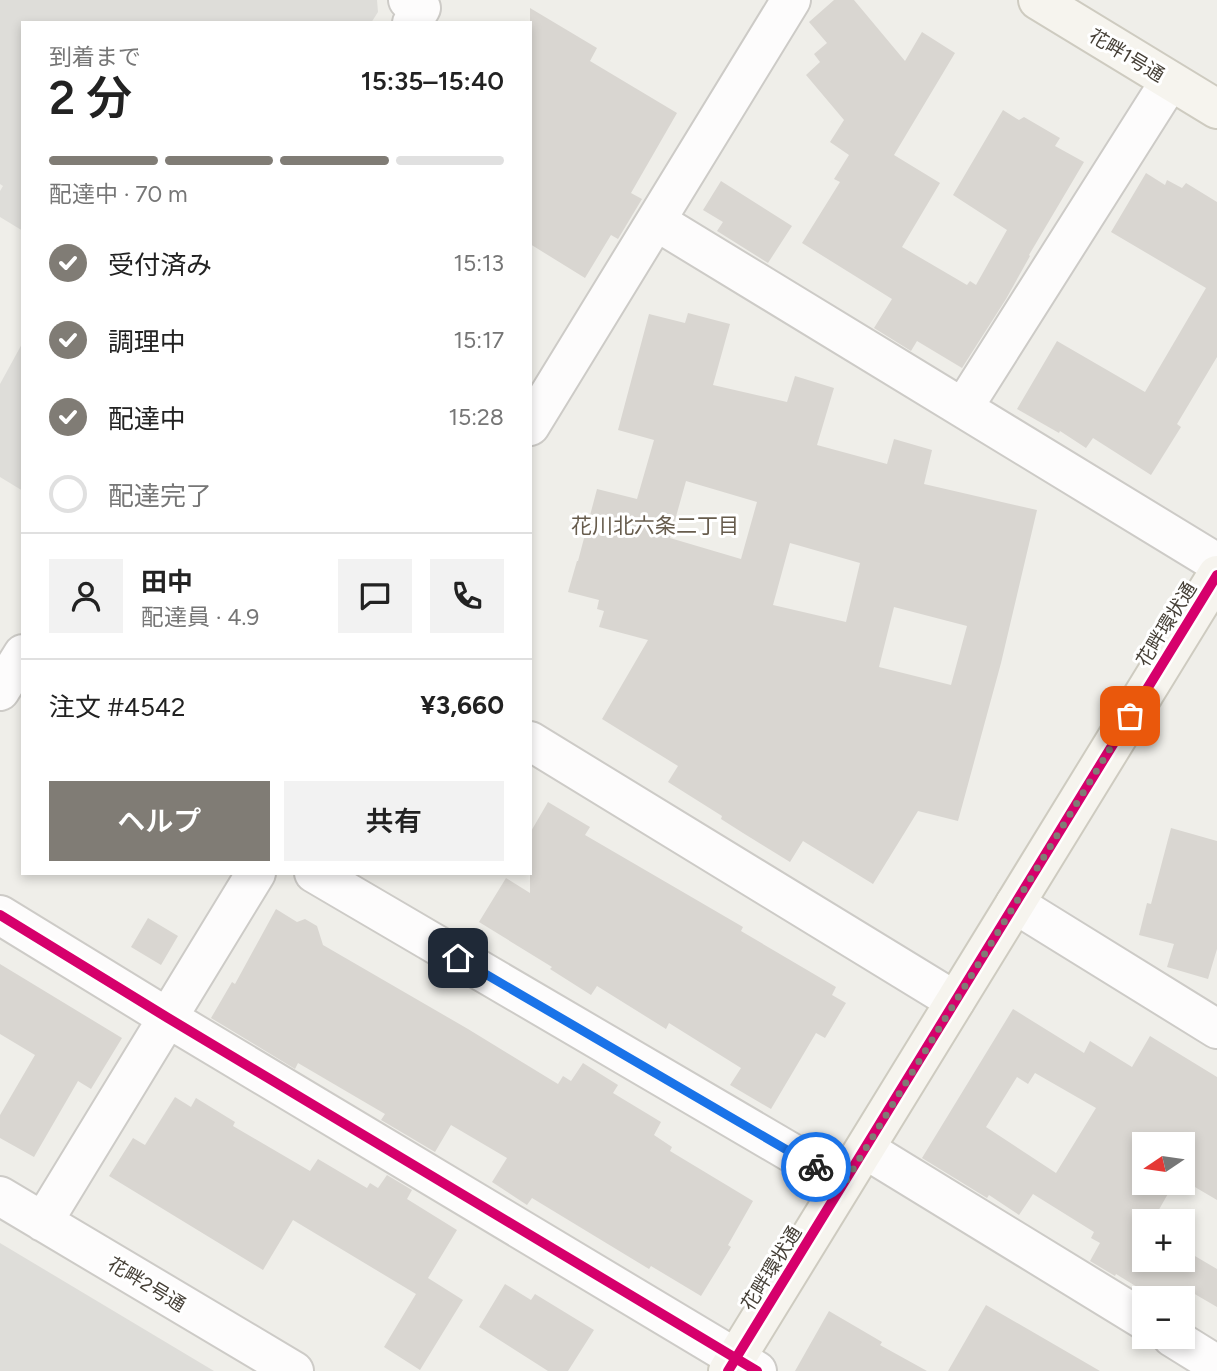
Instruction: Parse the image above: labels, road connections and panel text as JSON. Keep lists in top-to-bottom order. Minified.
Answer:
{"streets":{"street":["花畔1号通","花畔環状通","花畔2号通"]},"districts":["花川北六条二丁目"],"north":"left","page":{"heading":["2 分","到着まで","15:35–15:40"],"panel":["田中","配達員 · 4.9","注文 #4542","¥3,660"],"bar":"配達中 · 70 m","list":[["受付済み","15:13"],["調理中","15:17"],["配達中","15:28"],"配達完了"],"buttons":["ヘルプ","共有"],"map_buttons":["+","−"]}}
